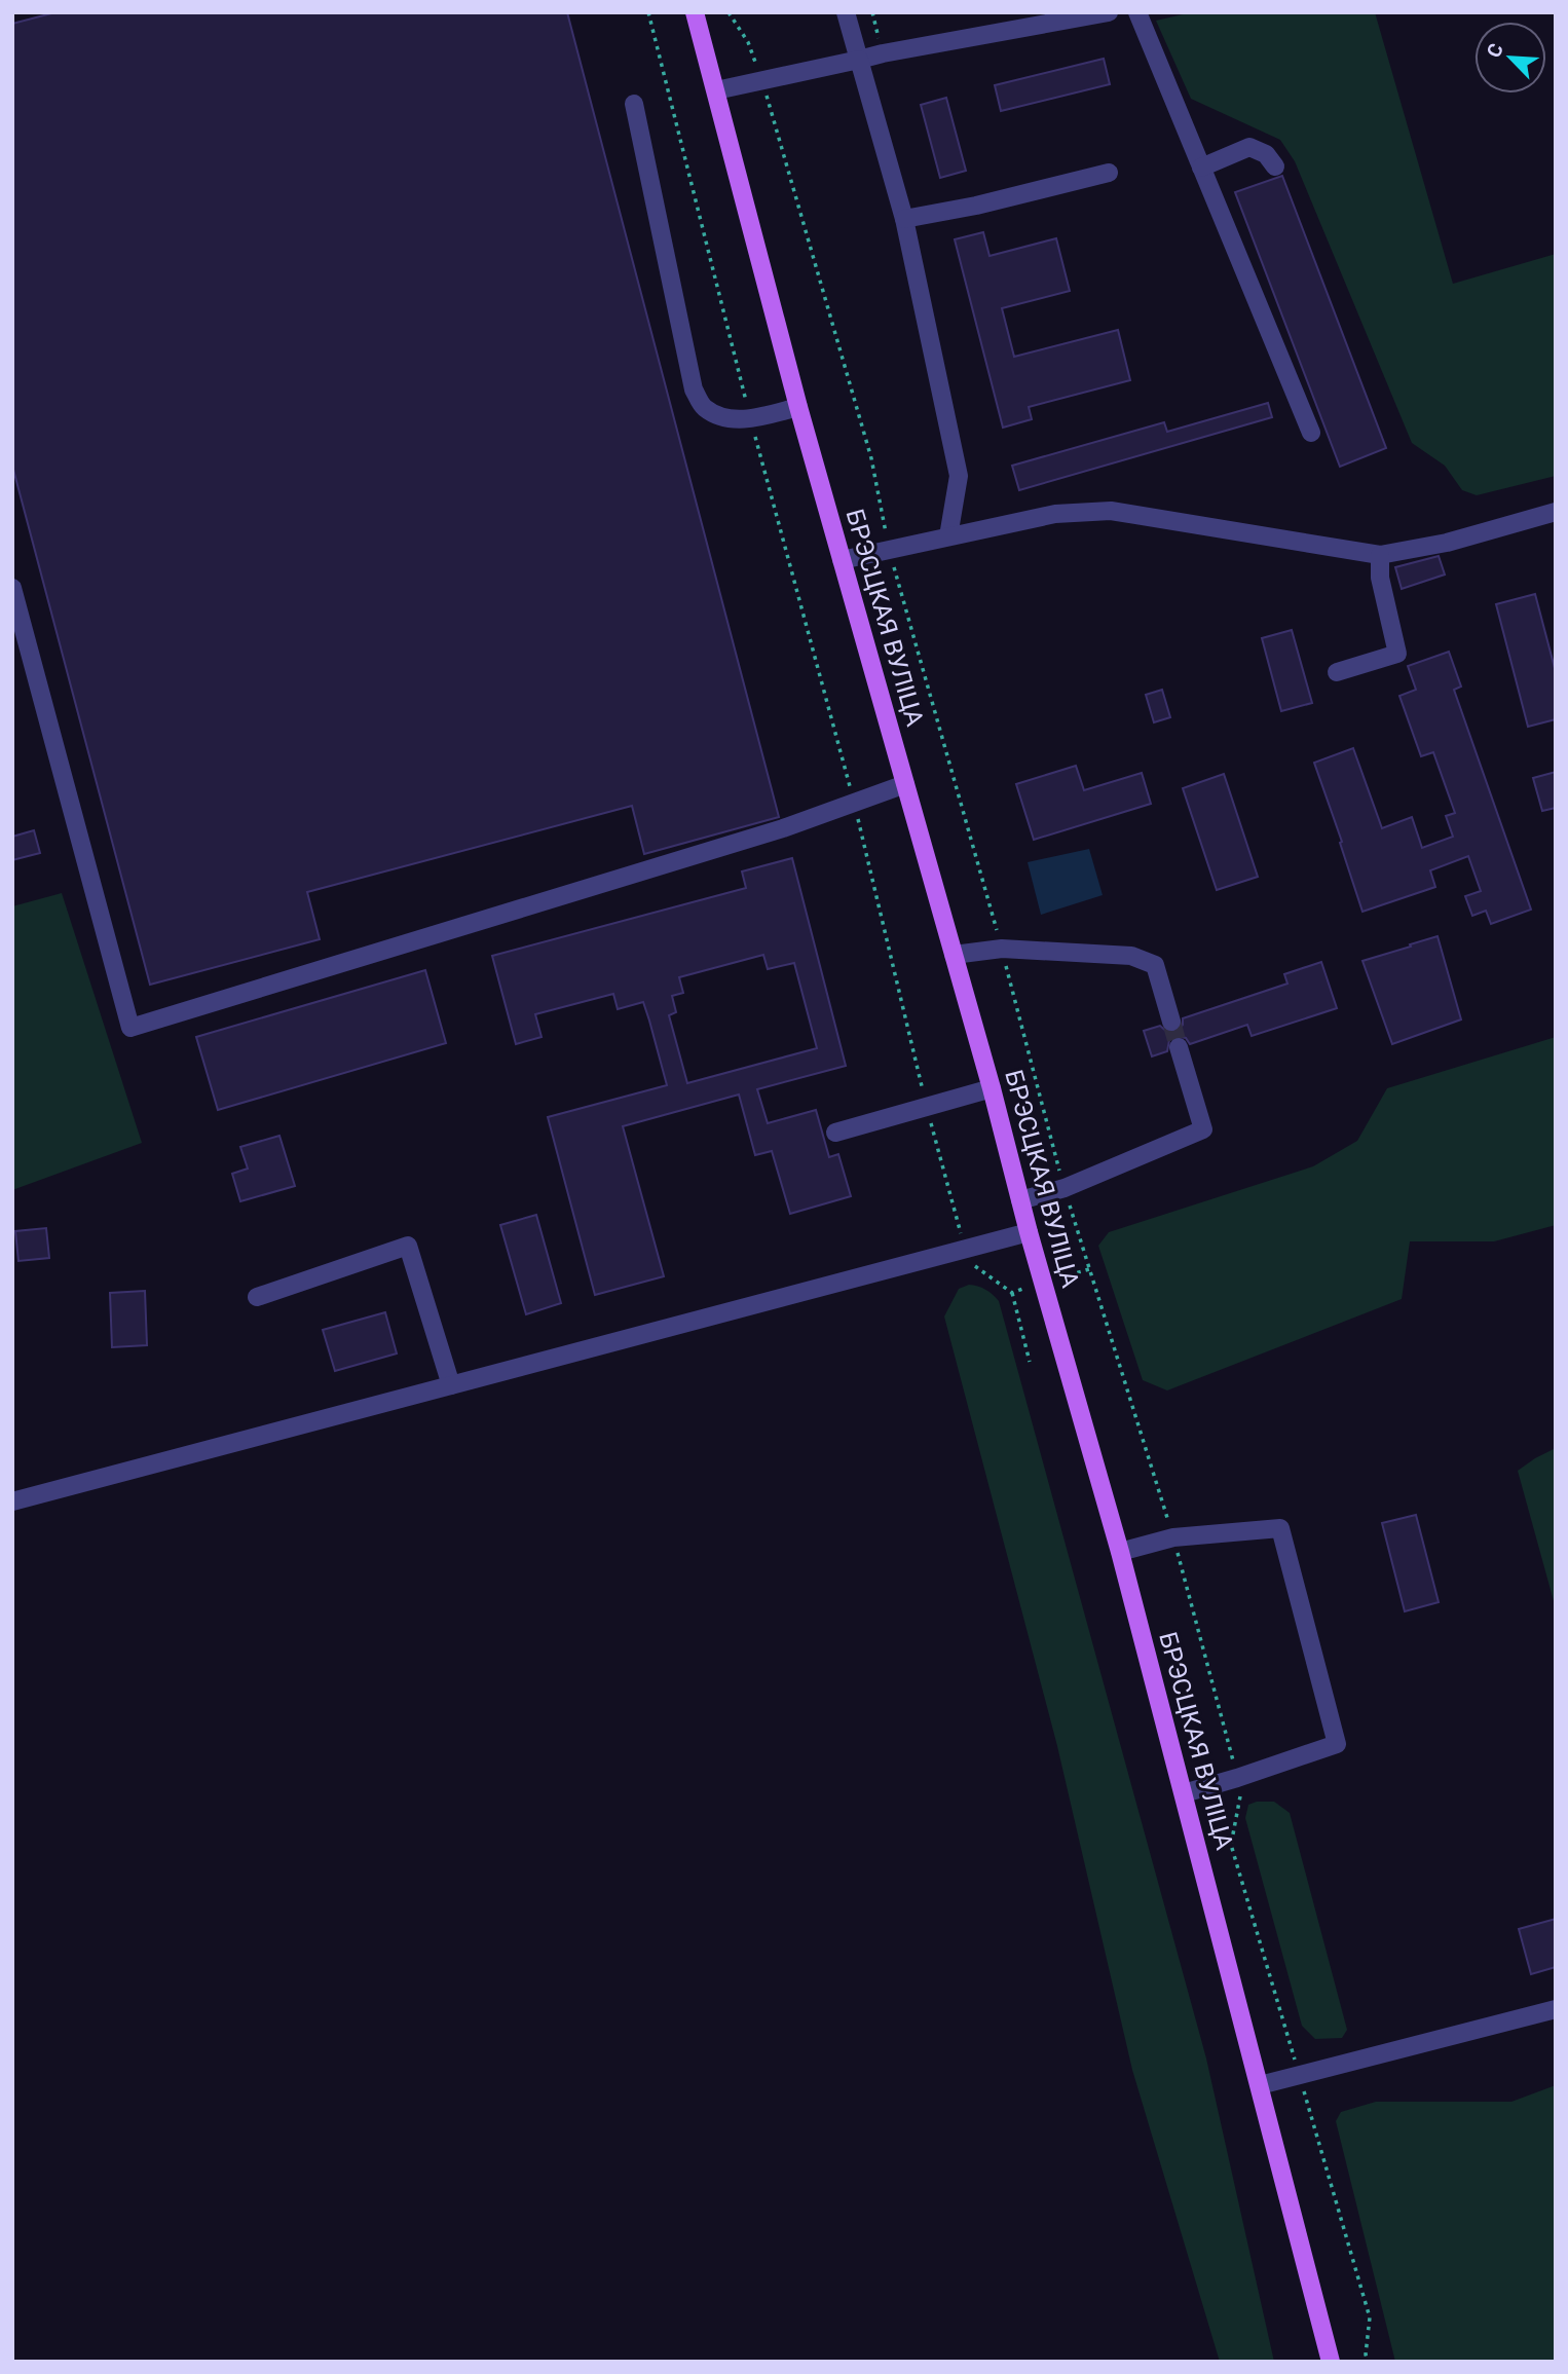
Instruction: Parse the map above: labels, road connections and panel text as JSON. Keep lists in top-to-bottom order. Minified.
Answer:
{"streets":{"main road":["БРЭСЦКАЯ ВУЛІЦА"]},"north":"top left"}
